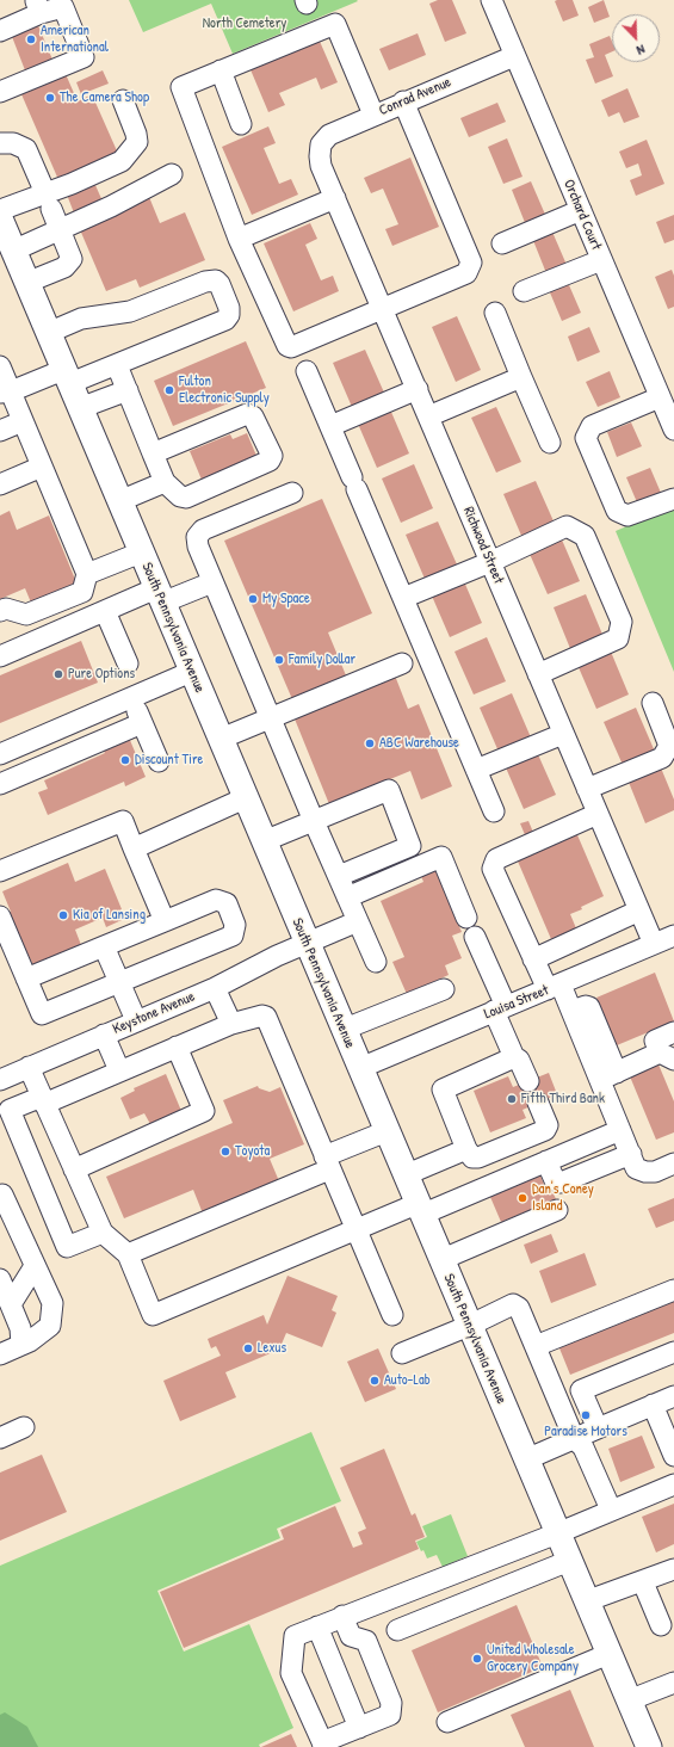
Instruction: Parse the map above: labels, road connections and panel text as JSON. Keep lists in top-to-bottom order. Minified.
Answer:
{"streets":{"main road":["South Pennsylvania Avenue"],"street":["Conrad Avenue","Orchard Court","Richwood Street","Louisa Street","Keystone Avenue"]},"crossings":[["Conrad Avenue","Orchard Court"],["Conrad Avenue","Richwood Street"],["Richwood Street","Louisa Street"],["South Pennsylvania Avenue","Louisa Street"],["South Pennsylvania Avenue","Keystone Avenue"]],"parks":["North Cemetery"],"places":["American International","The Camera Shop","Fulton Electronic Supply","My Space","Family Dollar","Pure Options","ABC Warehouse","Discount Tire","Kia of Lansing","Fifth Third Bank","Toyota","Dan's Coney Island","Lexus","Auto-Lab","Paradise Motors","United Wholesale Grocery Company"],"north":"bottom right"}
